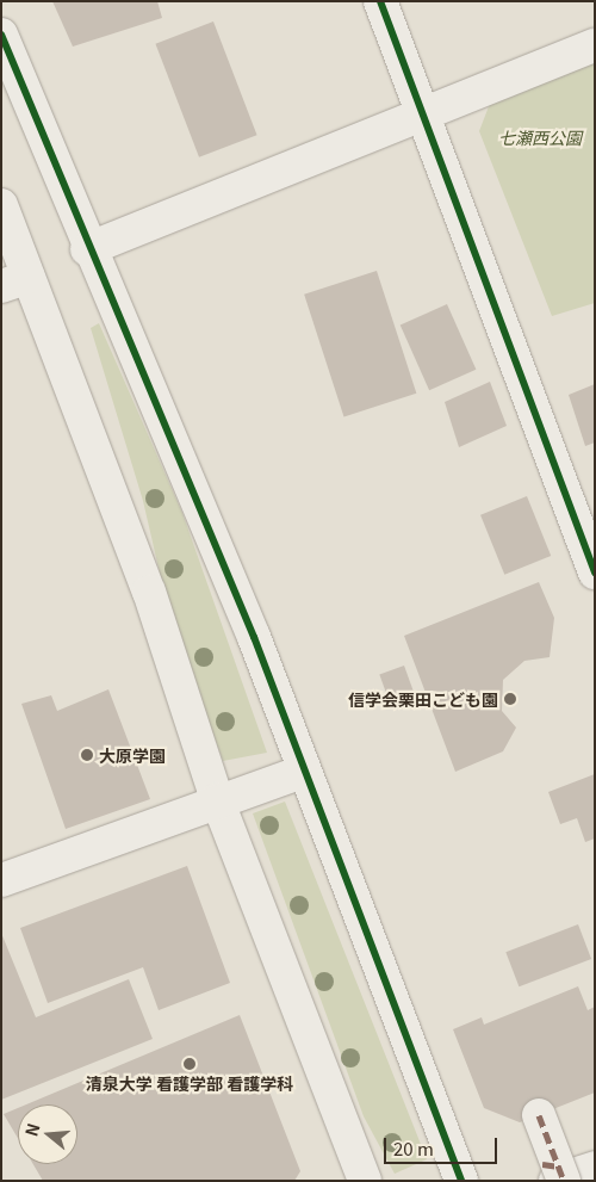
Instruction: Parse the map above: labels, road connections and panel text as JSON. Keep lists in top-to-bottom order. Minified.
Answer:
{"parks":["七瀬西公園"],"places":["信学会栗田こども園","大原学園","清泉大学 看護学部 看護学科"],"scale_bar":"20 m","north":"left"}
